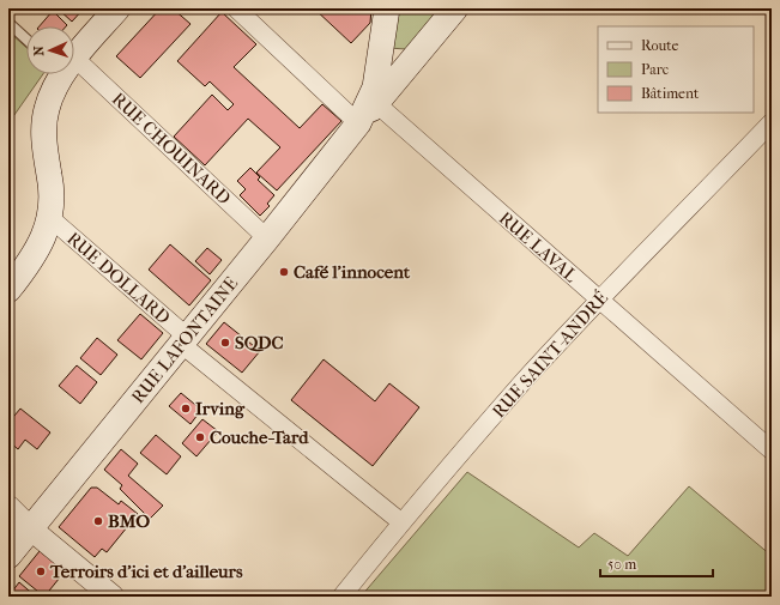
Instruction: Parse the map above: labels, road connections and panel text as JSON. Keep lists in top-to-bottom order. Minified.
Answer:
{"streets":{"main road":["RUE LAFONTAINE"],"street":["RUE CHOUINARD","RUE LAVAL","RUE DOLLARD","RUE SAINT-ANDRÉ"]},"crossings":[["RUE CHOUINARD","RUE LAFONTAINE"],["RUE LAVAL","RUE LAFONTAINE"],["RUE LAVAL","RUE SAINT-ANDRÉ"],["RUE DOLLARD","RUE LAFONTAINE"],["RUE DOLLARD","RUE SAINT-ANDRÉ"]],"places":["Café l'innocent","SQDC","Irving","Couche-Tard","BMO","Terroirs d'ici et d'ailleurs"],"legend":["Route","Parc","Bâtiment"],"scale_bar":"50 m","north":"left"}
